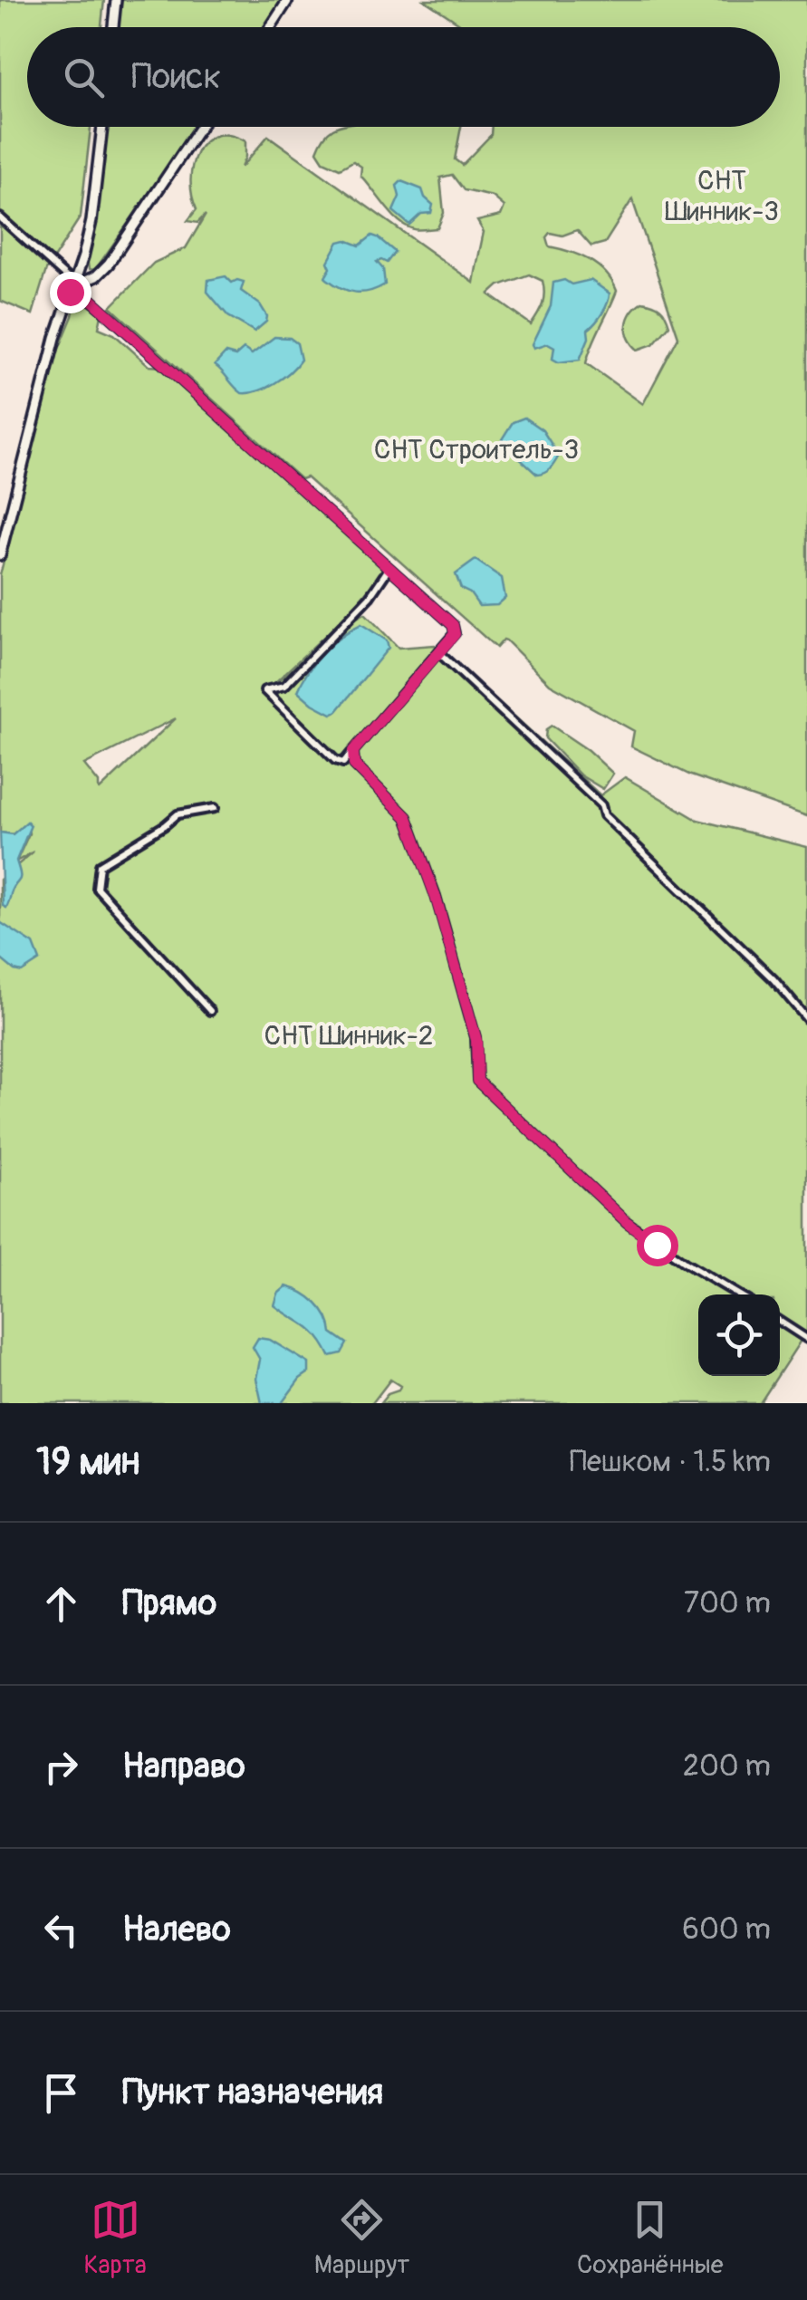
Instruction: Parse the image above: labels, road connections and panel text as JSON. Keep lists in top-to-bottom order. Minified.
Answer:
{"parks":["СНТ Шинник-3","СНТ Строитель-3","СНТ Шинник-2"],"page":{"search":"Поиск","heading":["19 мин","Пешком · 1.5 km"],"list":[["Прямо","700 m"],["Направо","200 m"],["Налево","600 m"],"Пункт назначения"],"nav":["Карта","Маршрут","Сохранённые"]}}
